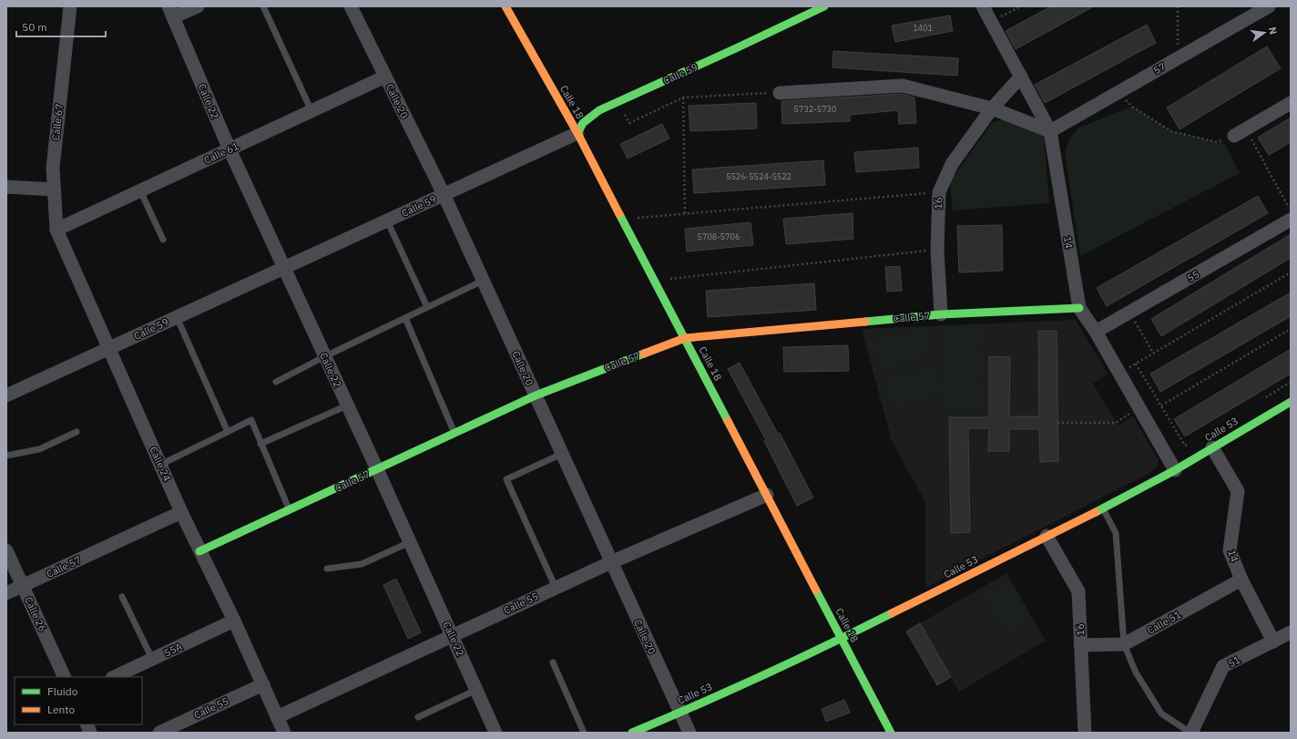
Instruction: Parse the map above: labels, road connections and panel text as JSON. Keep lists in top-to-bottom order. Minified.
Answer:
{"streets":{"street":["57","Calle 59","Calle 22","Calle 20","Calle 18","Calle 67","Calle 61","16","14","55","Calle 57","Calle 53","Calle 24","Calle 55","Calle 26","Calle 51","55A","51"]},"crossings":[["57","14"],["Calle 59","Calle 22"],["Calle 59","Calle 20"],["Calle 59","Calle 18"],["Calle 59","Calle 24"],["Calle 22","Calle 61"],["Calle 22","Calle 57"],["Calle 22","Calle 55"],["Calle 20","Calle 61"],["Calle 20","Calle 57"],["Calle 20","Calle 53"],["Calle 20","Calle 55"],["Calle 18","Calle 57"],["Calle 18","Calle 53"],["Calle 18","Calle 55"],["Calle 67","Calle 24"],["Calle 61","Calle 24"],["16","14"],["16","Calle 57"],["16","Calle 53"],["16","Calle 51"],["14","55"],["14","Calle 57"],["14","Calle 53"],["14","Calle 51"],["14","51"],["Calle 57","Calle 24"],["Calle 57","Calle 26"],["Calle 24","Calle 55"],["Calle 24","55A"]],"house_numbers":["1401","5732-5730","5526-5524-5522","5708-5706"],"legend":["Fluido","Lento"],"scale_bar":"50 m","north":"right"}
